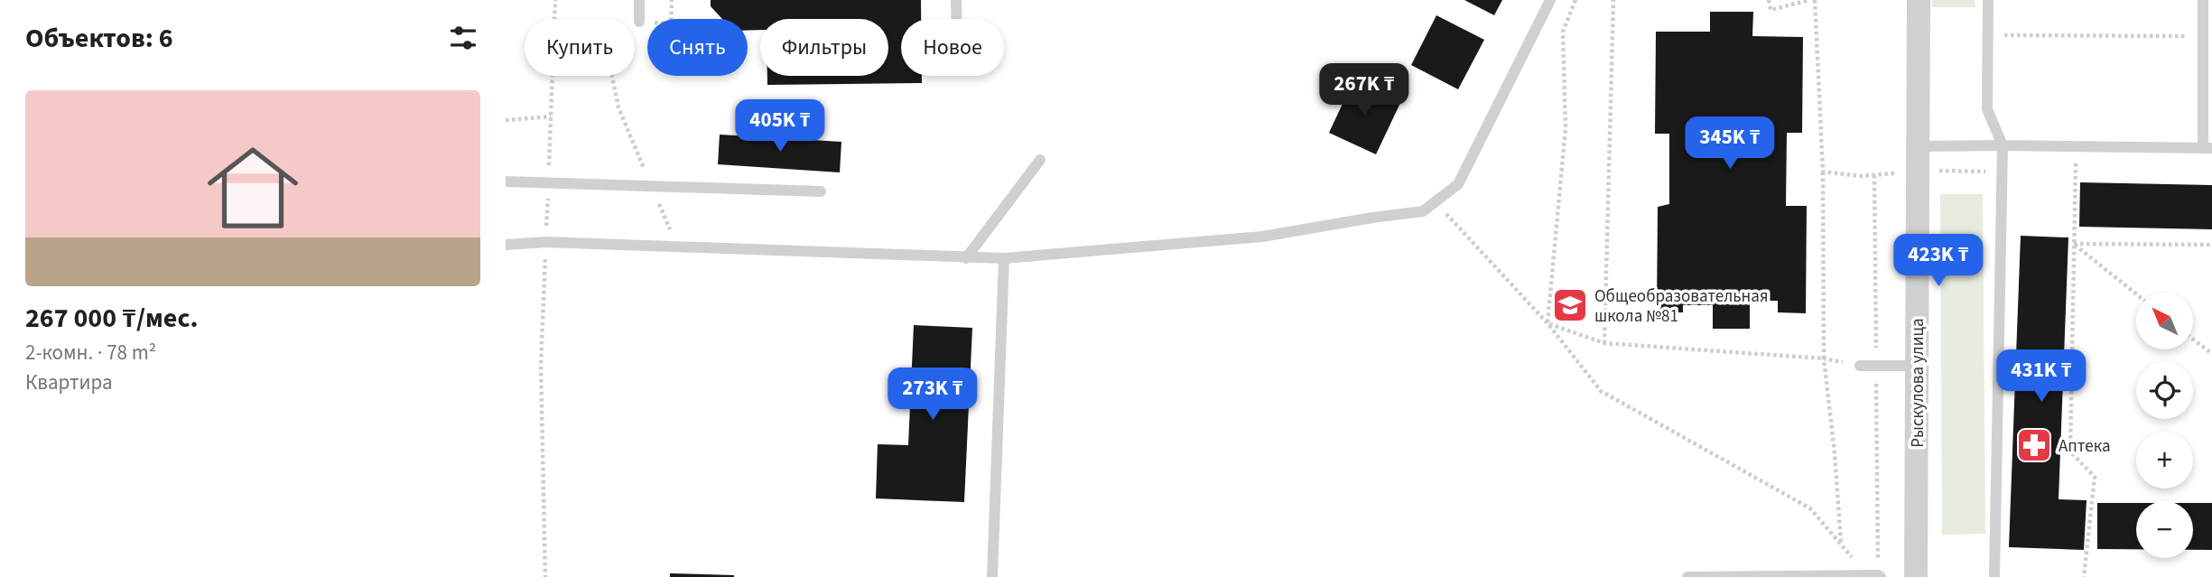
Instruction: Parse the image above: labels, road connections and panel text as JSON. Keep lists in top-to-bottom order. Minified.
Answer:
{"streets":{"street":["Рыскулова улица"]},"places":{"school or university":["Общеобразовательная школа №81"],"pharmacy":["Аптека"]},"north":"top left","page":{"heading":"Объектов: 6","chip":["Купить","Снять","Фильтры","Новое"],"price":["267K ₸","405K ₸","345K ₸","423K ₸","431K ₸","273K ₸"],"list":[{"name":"267 000 ₸/мес.","note":"2-комн. · 78 m² · Квартира"}],"map_buttons":["+","−"]}}
